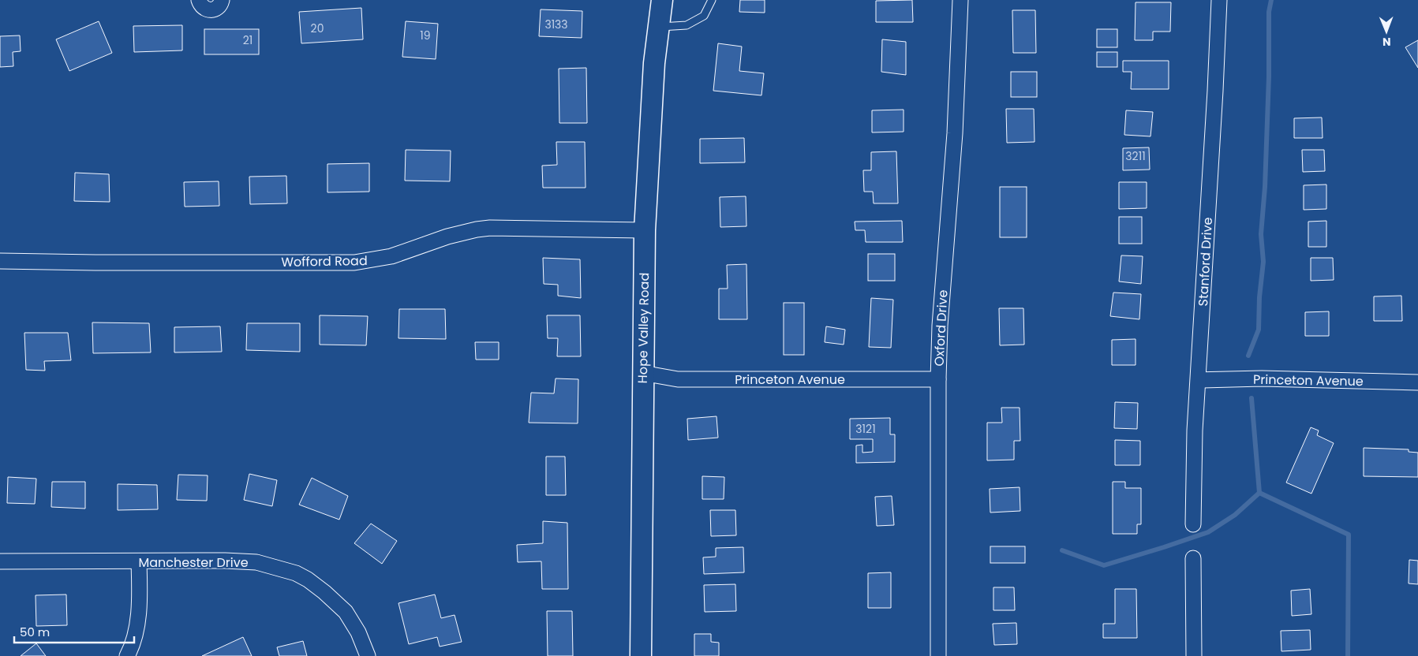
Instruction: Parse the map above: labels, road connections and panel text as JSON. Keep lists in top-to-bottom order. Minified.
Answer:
{"streets":{"main road":["Hope Valley Road"],"street":["Wofford Road","Stanford Drive","Oxford Drive","Princeton Avenue","Manchester Drive"]},"crossings":[["Wofford Road","Hope Valley Road"],["Stanford Drive","Princeton Avenue"],["Hope Valley Road","Princeton Avenue"],["Oxford Drive","Princeton Avenue"]],"house_numbers":["3133","20","19","21","3211","3121"],"scale_bar":"50 m","north":"bottom"}
